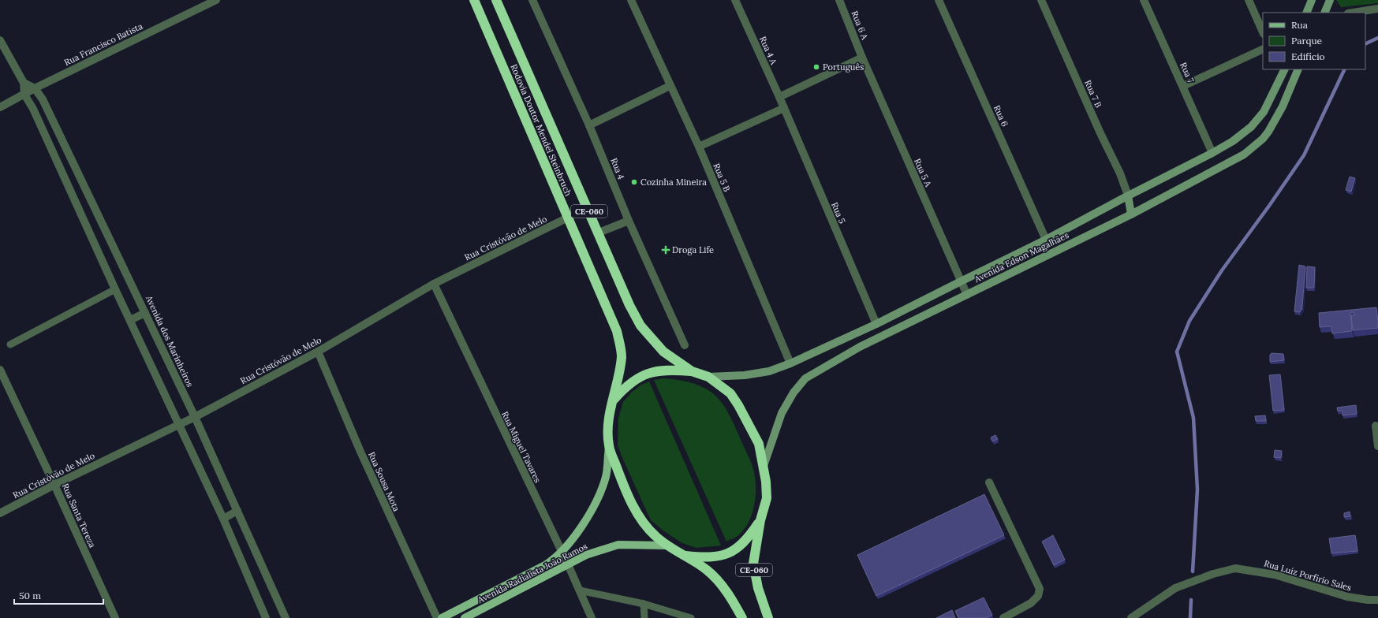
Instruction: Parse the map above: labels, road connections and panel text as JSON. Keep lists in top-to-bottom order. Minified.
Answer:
{"streets":{"highway":["Rodovia Doutor Mendel Steinbruch","CE-060"],"main road":["Avenida Radialista João Ramos"],"street":["Rua 6 A","Rua Francisco Batista","Rua 4 A","Rua 7","Rua 7 B","Rua 6","Rua 4","Rua 5 A","Rua 5 B","Rua 5","Rua Cristóvão de Melo","Avenida Edson Magalhães","Avenida dos Marinheiros","Rua Miguel Tavares","Rua Sousa Mota","Rua Santa Tereza","Rua Luíz Porfírio Sales"]},"crossings":[["Rua 6 A","Rua 5 A"],["Rua Francisco Batista","Avenida dos Marinheiros"],["Rua 4 A","Rua 5"],["Rua 7","Avenida Edson Magalhães"],["Rua 7 B","Avenida Edson Magalhães"],["Rua 6","Avenida Edson Magalhães"],["Rodovia Doutor Mendel Steinbruch","CE-060"],["Rodovia Doutor Mendel Steinbruch","Rua Cristóvão de Melo"],["Rodovia Doutor Mendel Steinbruch","Avenida Edson Magalhães"],["Rodovia Doutor Mendel Steinbruch","Avenida Radialista João Ramos"],["Rua 5 A","Avenida Edson Magalhães"],["Rua 5 B","Avenida Edson Magalhães"],["Rua 5","Avenida Edson Magalhães"],["Rua Cristóvão de Melo","Avenida dos Marinheiros"],["Rua Cristóvão de Melo","Rua Miguel Tavares"],["Rua Cristóvão de Melo","Rua Sousa Mota"],["Rua Cristóvão de Melo","Rua Santa Tereza"],["Rua Miguel Tavares","Avenida Radialista João Ramos"]],"places":{"other":["Português","Cozinha Mineira"],"health":["Droga Life"]},"legend":["Rua","Parque","Edifício"],"scale_bar":"50 m"}
